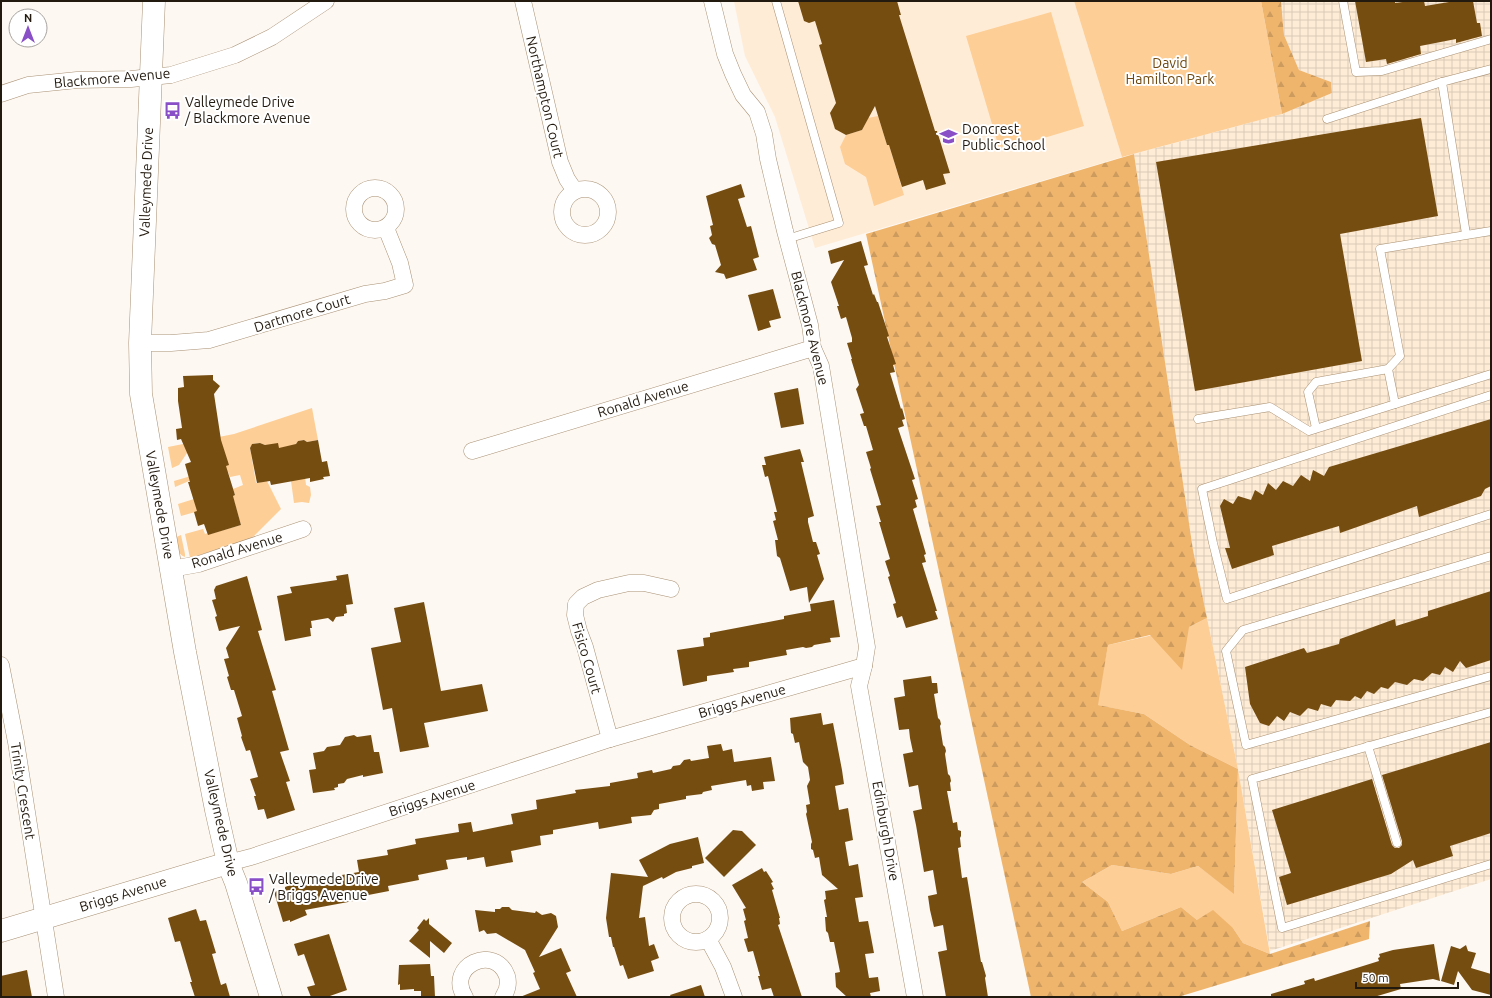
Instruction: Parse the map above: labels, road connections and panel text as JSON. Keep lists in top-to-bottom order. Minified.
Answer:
{"streets":{"street":["Blackmore Avenue","Northampton Court","Valleymede Drive","Dartmore Court","Ronald Avenue","Fisico Court","Briggs Avenue","Trinity Crescent","Edinburgh Drive"]},"crossings":[["Blackmore Avenue","Valleymede Drive"],["Blackmore Avenue","Ronald Avenue"],["Blackmore Avenue","Briggs Avenue"],["Blackmore Avenue","Edinburgh Drive"],["Valleymede Drive","Dartmore Court"],["Valleymede Drive","Ronald Avenue"],["Valleymede Drive","Briggs Avenue"],["Fisico Court","Briggs Avenue"],["Briggs Avenue","Trinity Crescent"],["Briggs Avenue","Edinburgh Drive"]],"parks":["David Hamilton Park"],"places":{"bus stop":["Valleymede Drive / Blackmore Avenue","Valleymede Drive / Briggs Avenue"],"school or university":["Doncrest Public School"]},"scale_bar":"50 m","north":"top"}
